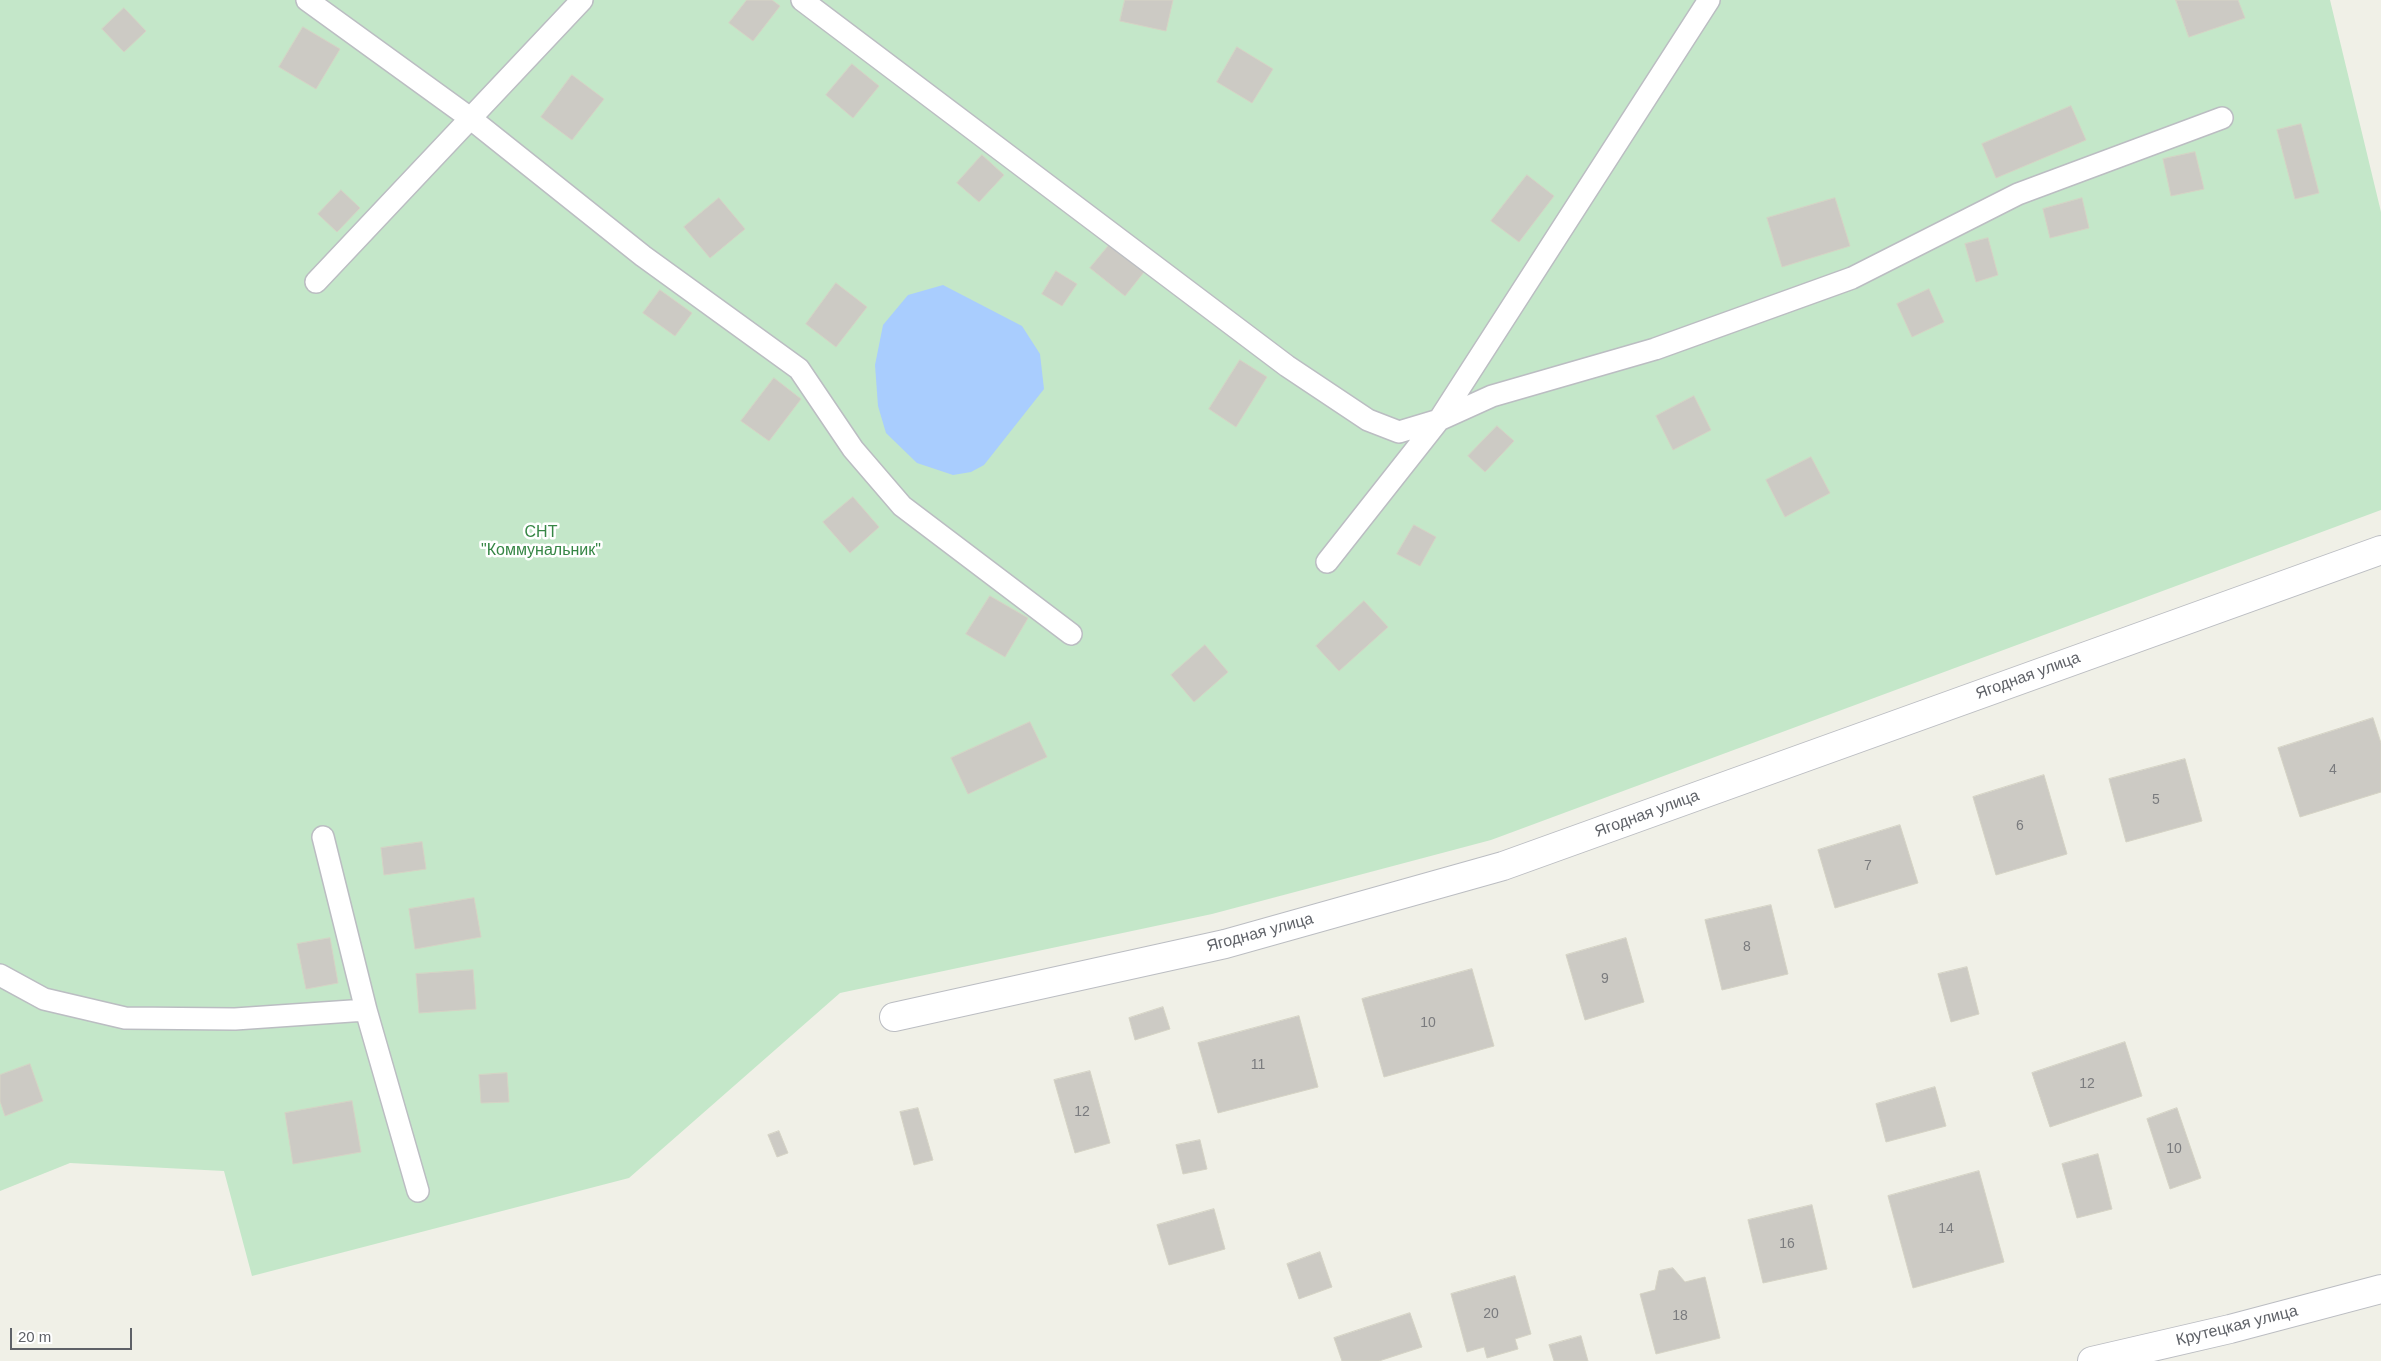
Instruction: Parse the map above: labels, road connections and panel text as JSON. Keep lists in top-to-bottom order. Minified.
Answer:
{"streets":{"street":["Ягодная улица","Крутецкая улица"]},"parks":["СНТ \"Коммунальник\""],"house_numbers":["4","5","6","7","8","9","10","11","12","12","10","14","16","20","18"],"scale_bar":"20 m"}
